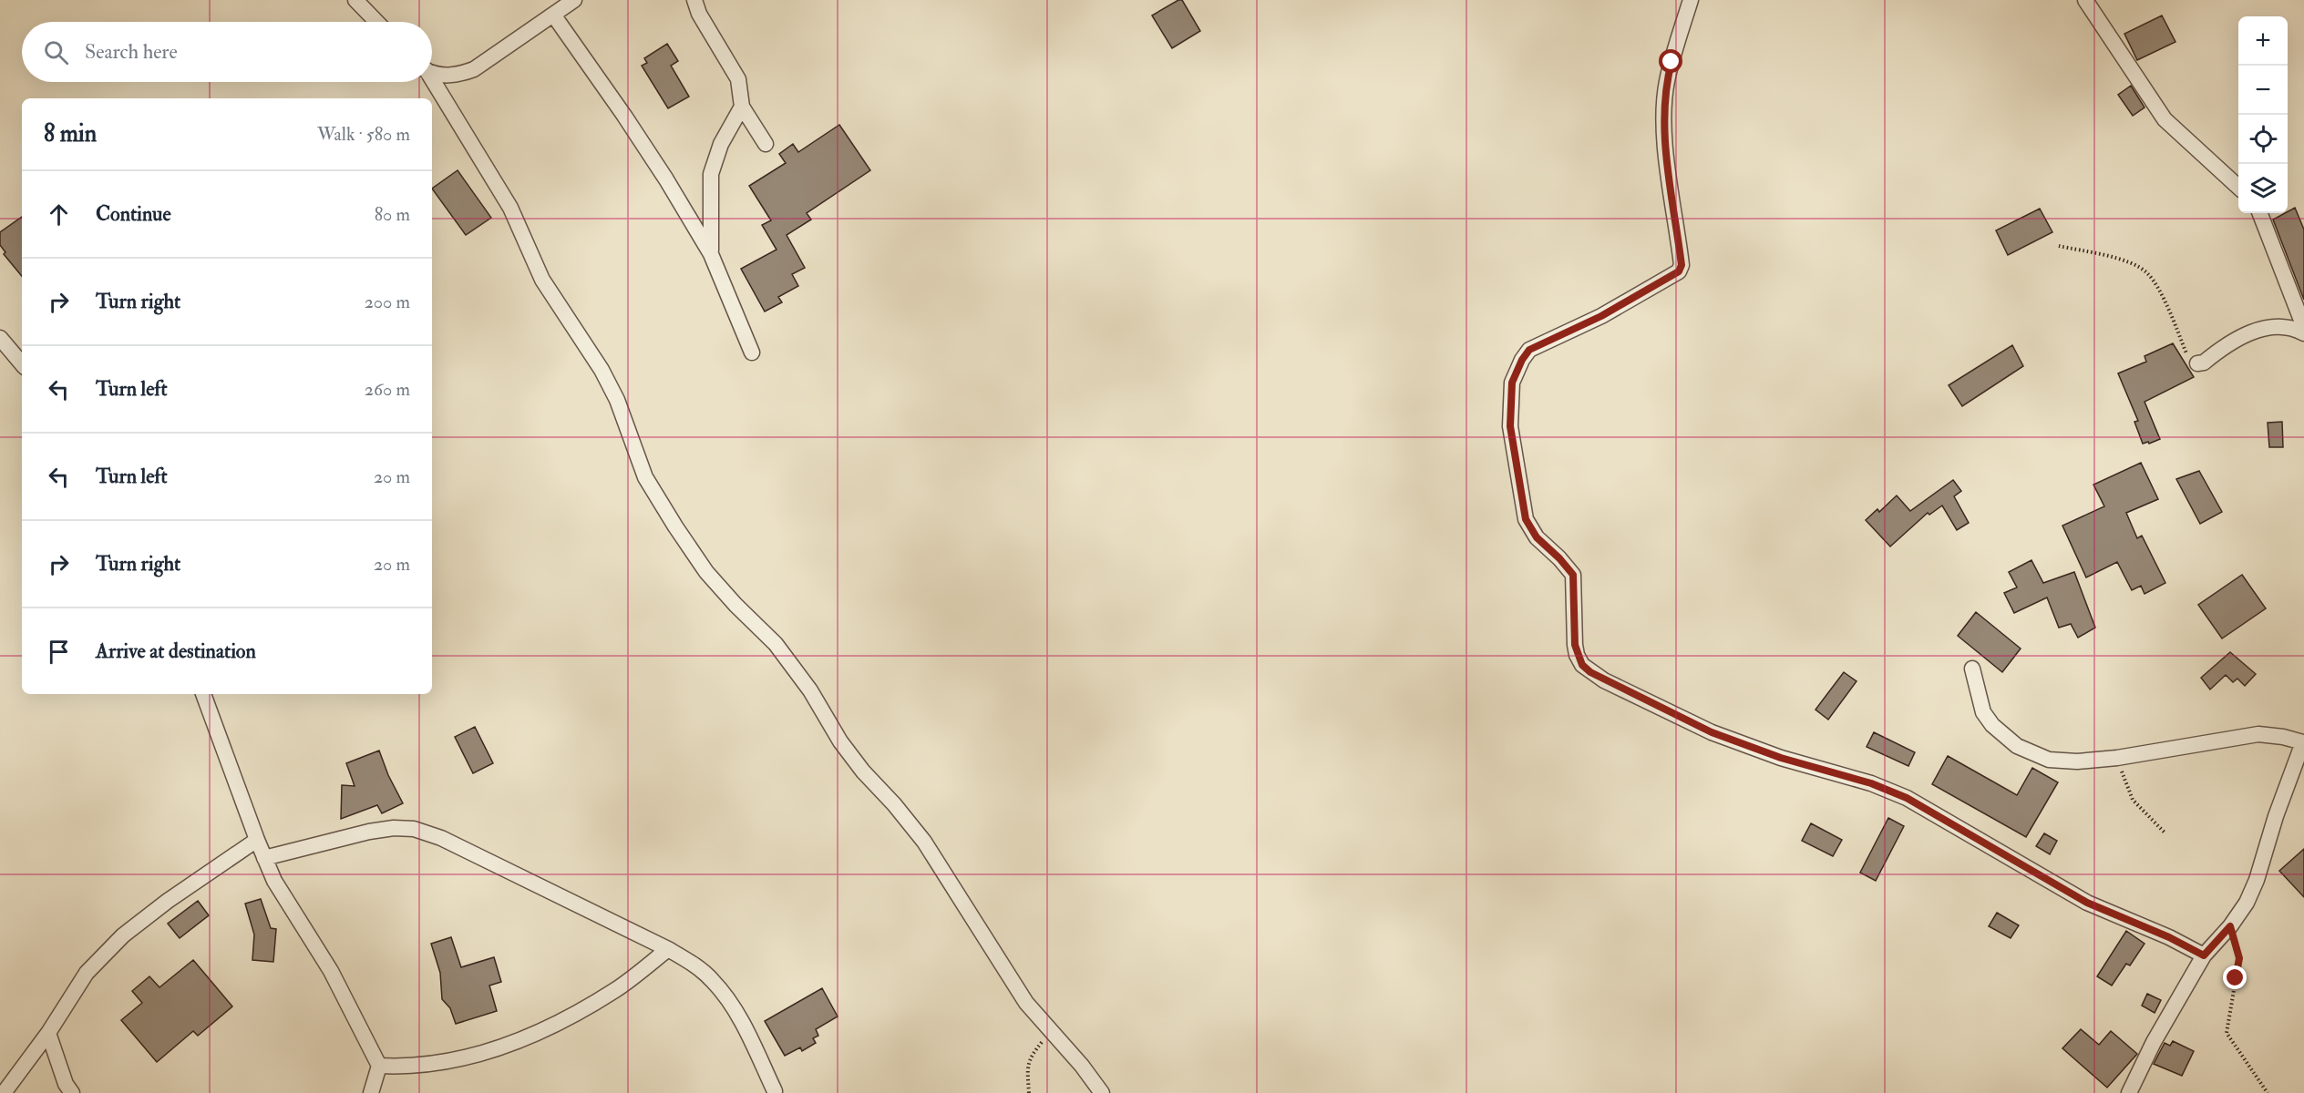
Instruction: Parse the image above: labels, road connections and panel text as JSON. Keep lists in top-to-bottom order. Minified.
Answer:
{"page":{"map_buttons":["+","−"],"search":"Search here","heading":["8 min","Walk · 580 m"],"list":[["Continue","80 m"],["Turn right","200 m"],["Turn left","260 m"],["Turn left","20 m"],["Turn right","20 m"],"Arrive at destination"]}}
